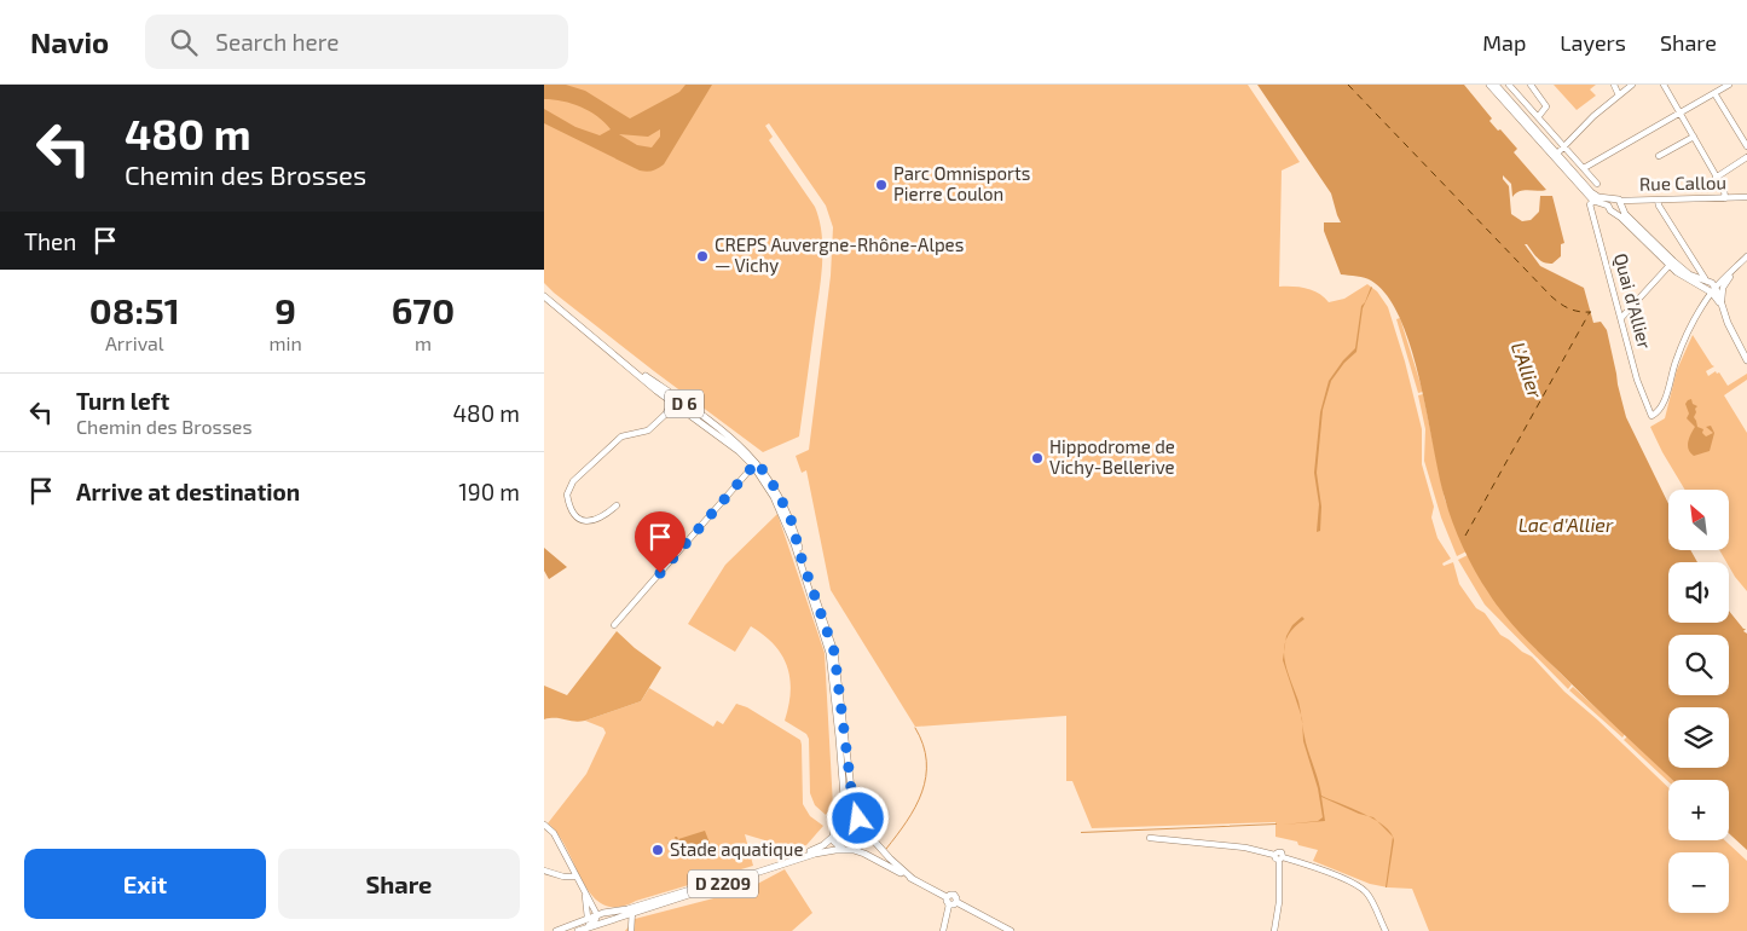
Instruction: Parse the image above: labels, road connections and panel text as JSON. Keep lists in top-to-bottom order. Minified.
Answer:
{"streets":{"main road":["D 6","D 2209"],"street":["Rue Callou","Quai d'Allier"]},"crossings":[["D 6","D 2209"]],"water":["L'Allier","Lac d'Allier"],"places":["Parc Omnisports Pierre Coulon","CREPS Auvergne-Rhône-Alpes — Vichy","Hippodrome de Vichy-Bellerive","Stade aquatique"],"north":"top left","page":{"header":"Navio","search":"Search here","nav":["Map","Layers","Share"],"turn":["480 m","Chemin des Brosses"],"then":"Then","eta":["08:51","Arrival","9","min","670","m"],"list":[{"name":"Turn left","note":"Chemin des Brosses","value":"480 m"},{"name":"Arrive at destination","value":"190 m"}],"map_buttons":["+","−"],"buttons":["Exit","Share"]}}
